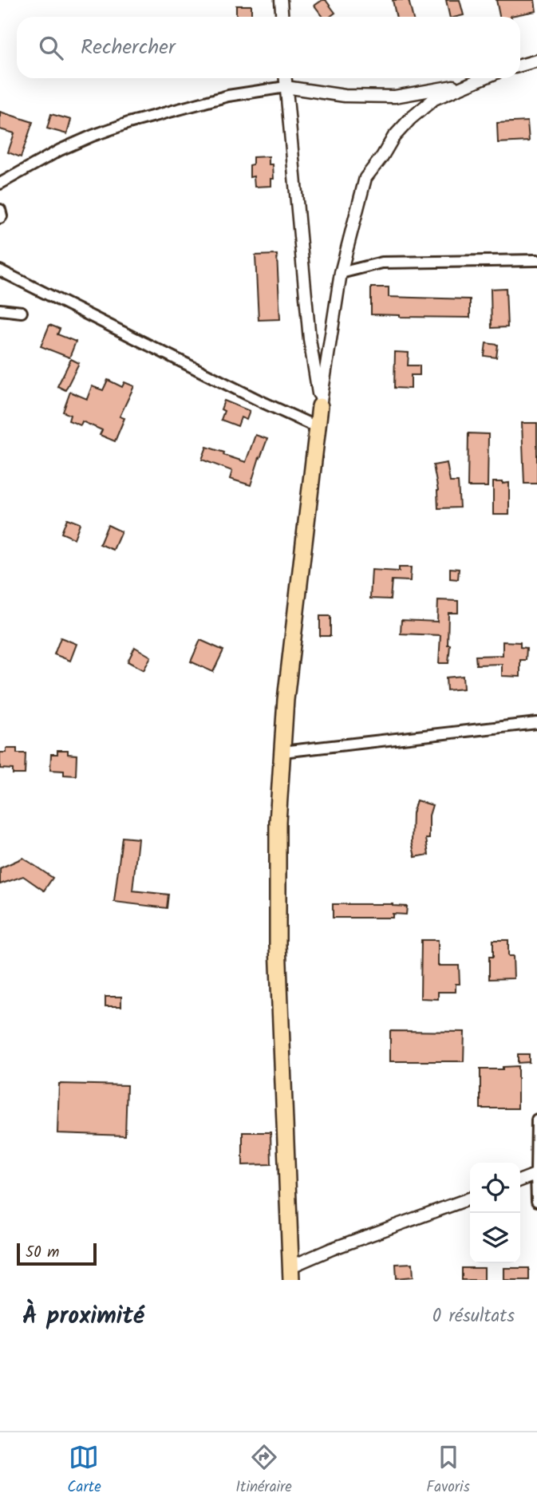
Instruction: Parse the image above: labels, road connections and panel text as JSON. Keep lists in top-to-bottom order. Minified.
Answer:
{"scale_bar":"50 m","page":{"search":"Rechercher","scale":"50 m","heading":["À proximité","0 résultats"],"nav":["Carte","Itinéraire","Favoris"]}}
